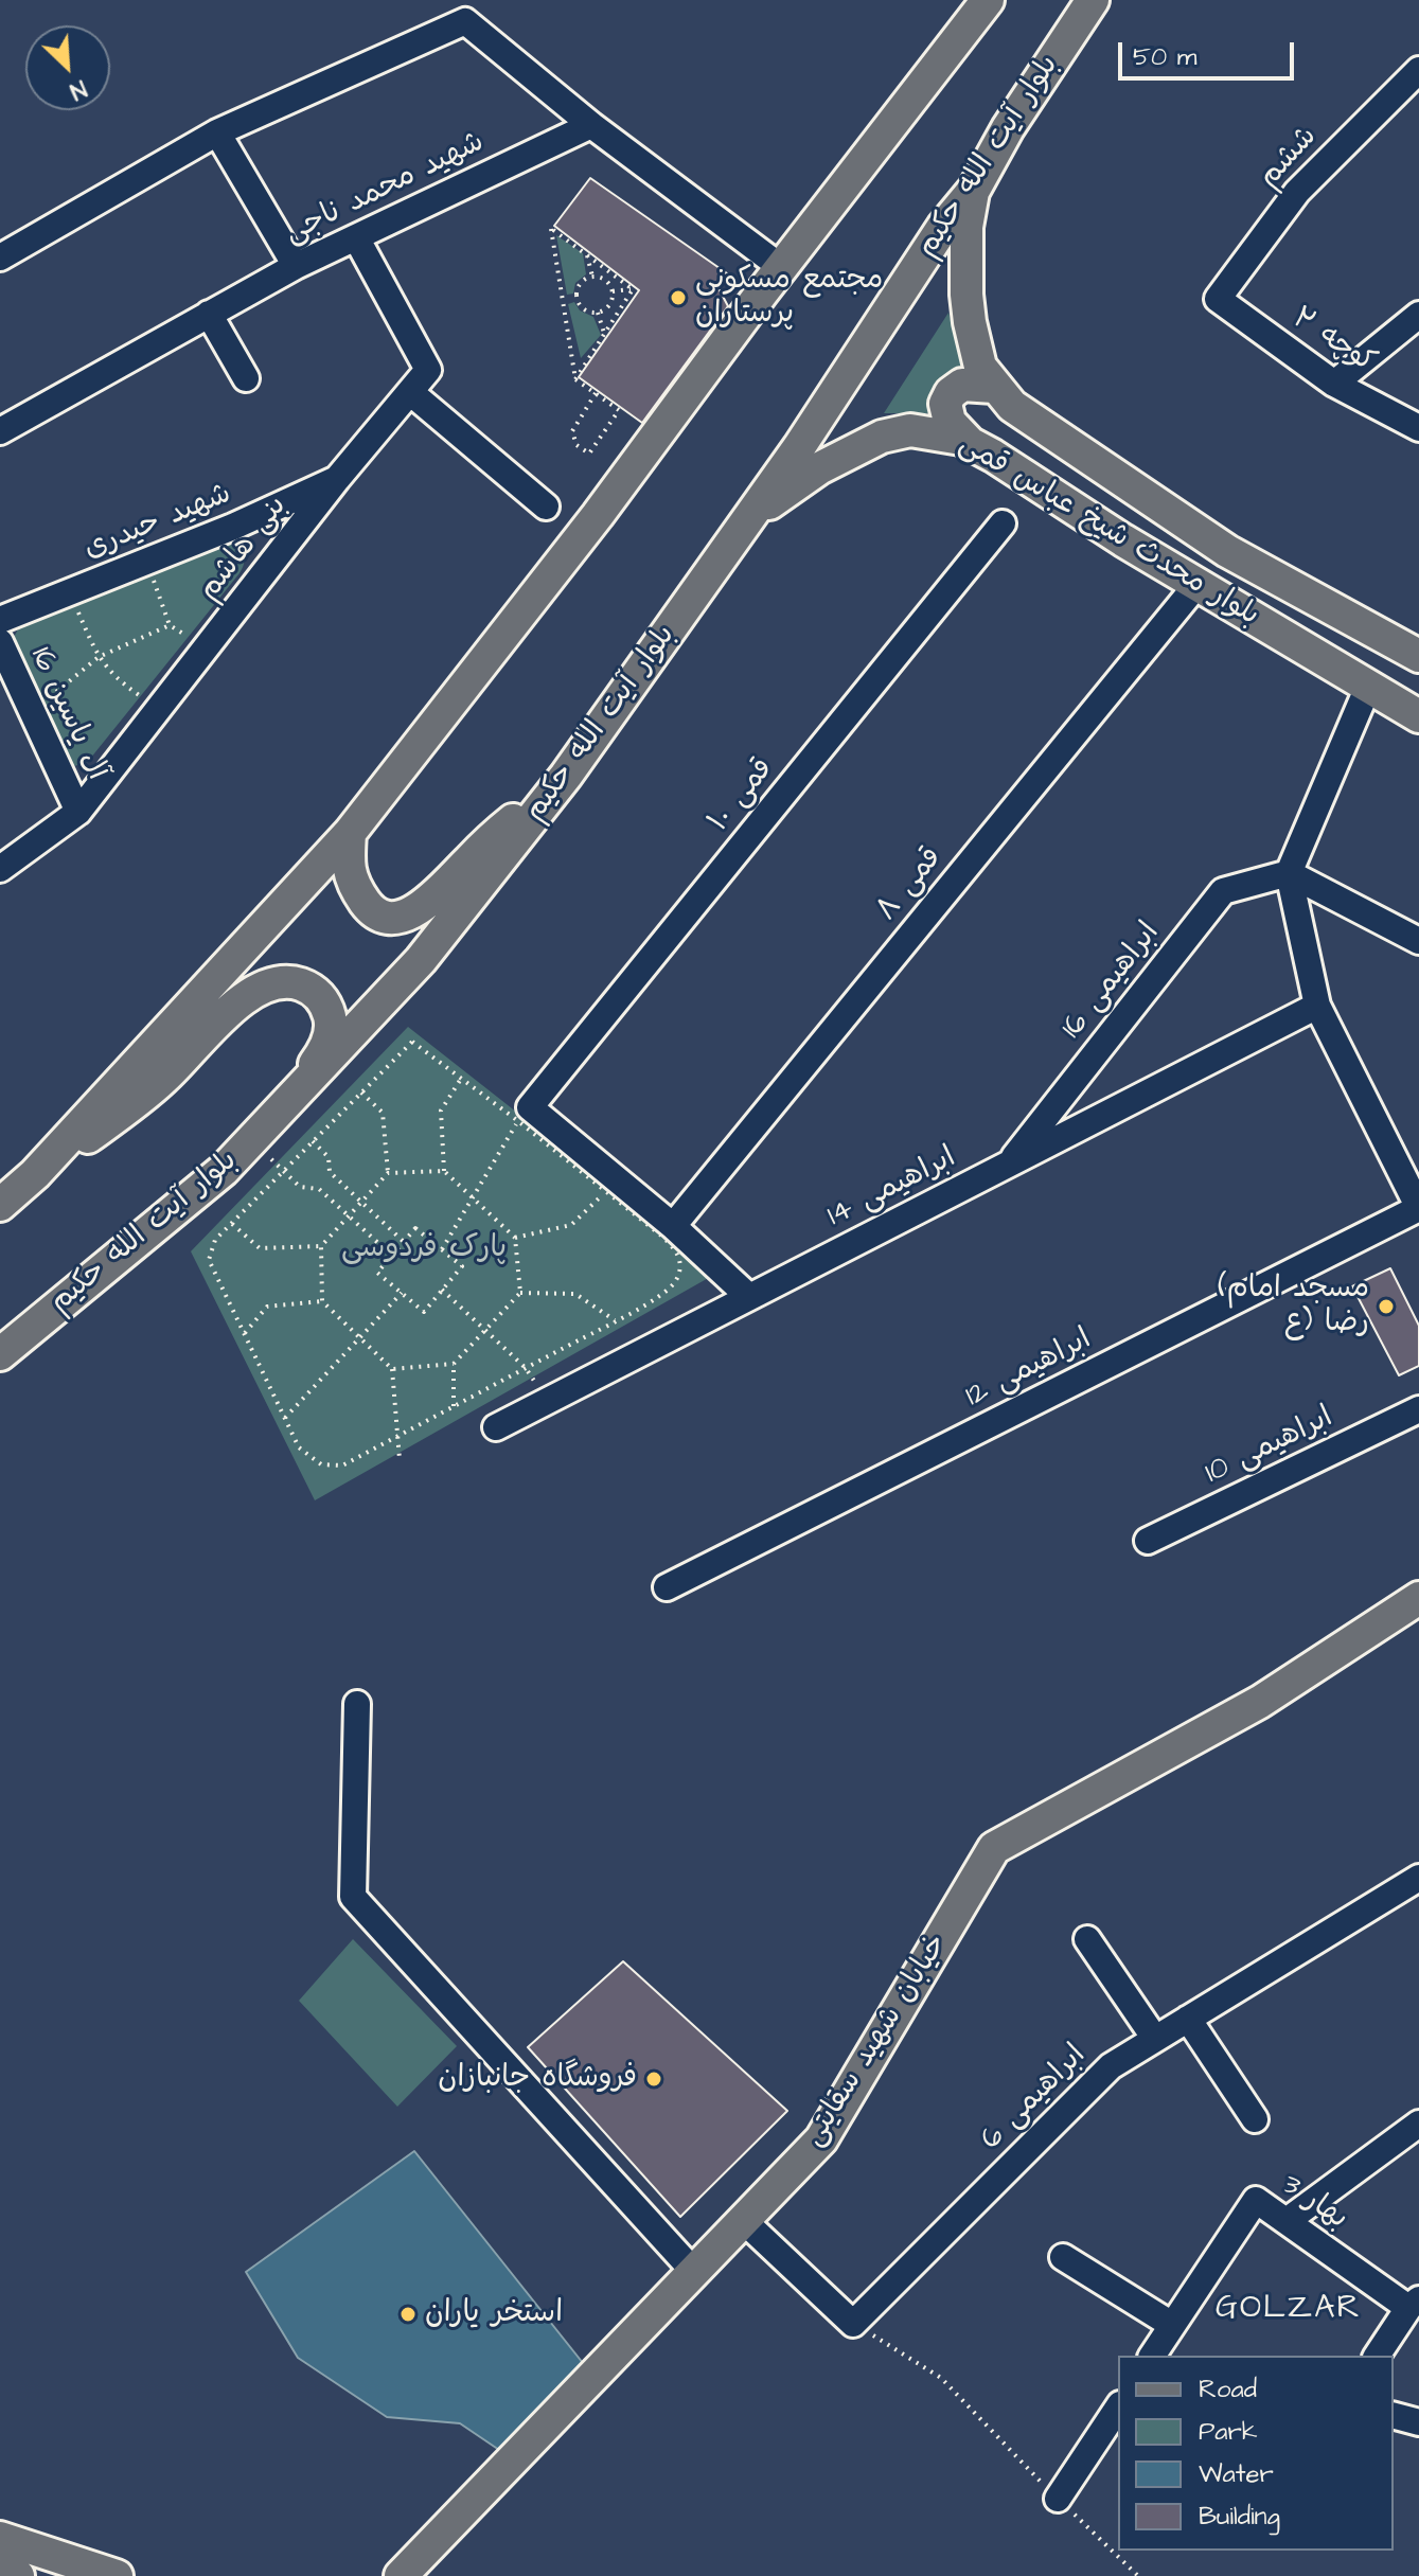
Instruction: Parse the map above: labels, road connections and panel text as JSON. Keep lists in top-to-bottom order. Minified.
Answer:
{"streets":{"main road":["بلوار آیت الله حکیم","بلوار محدث شیخ عباس قمی","خیابان شهید سقایتی"],"street":["ششم","شهید محمد ناجی","کوچه ۲","شهید حیدری","بنی هاشم","آل یاسین 16","قمی ۱۰","قمی ۸","ابراهیمی 16","ابراهیمی 14","ابراهیمی 12","ابراهیمی 10","ابراهیمی 6","بهار 3"]},"crossings":[["بلوار آیت الله حکیم","بلوار محدث شیخ عباس قمی"],["ششم","کوچه ۲"],["شهید محمد ناجی","بنی هاشم"],["شهید حیدری","بنی هاشم"],["بلوار محدث شیخ عباس قمی","قمی ۸"],["بنی هاشم","آل یاسین 16"],["ابراهیمی 16","ابراهیمی 14"]],"districts":["GOLZAR"],"parks":["پارک فردوسی"],"places":["مجتمع مسکونی پرستاران","(مسجد امام رضا (ع","فروشگاه جانبازان","استخر یاران"],"legend":["Road","Park","Water","Building"],"scale_bar":"50 m","north":"bottom right"}
